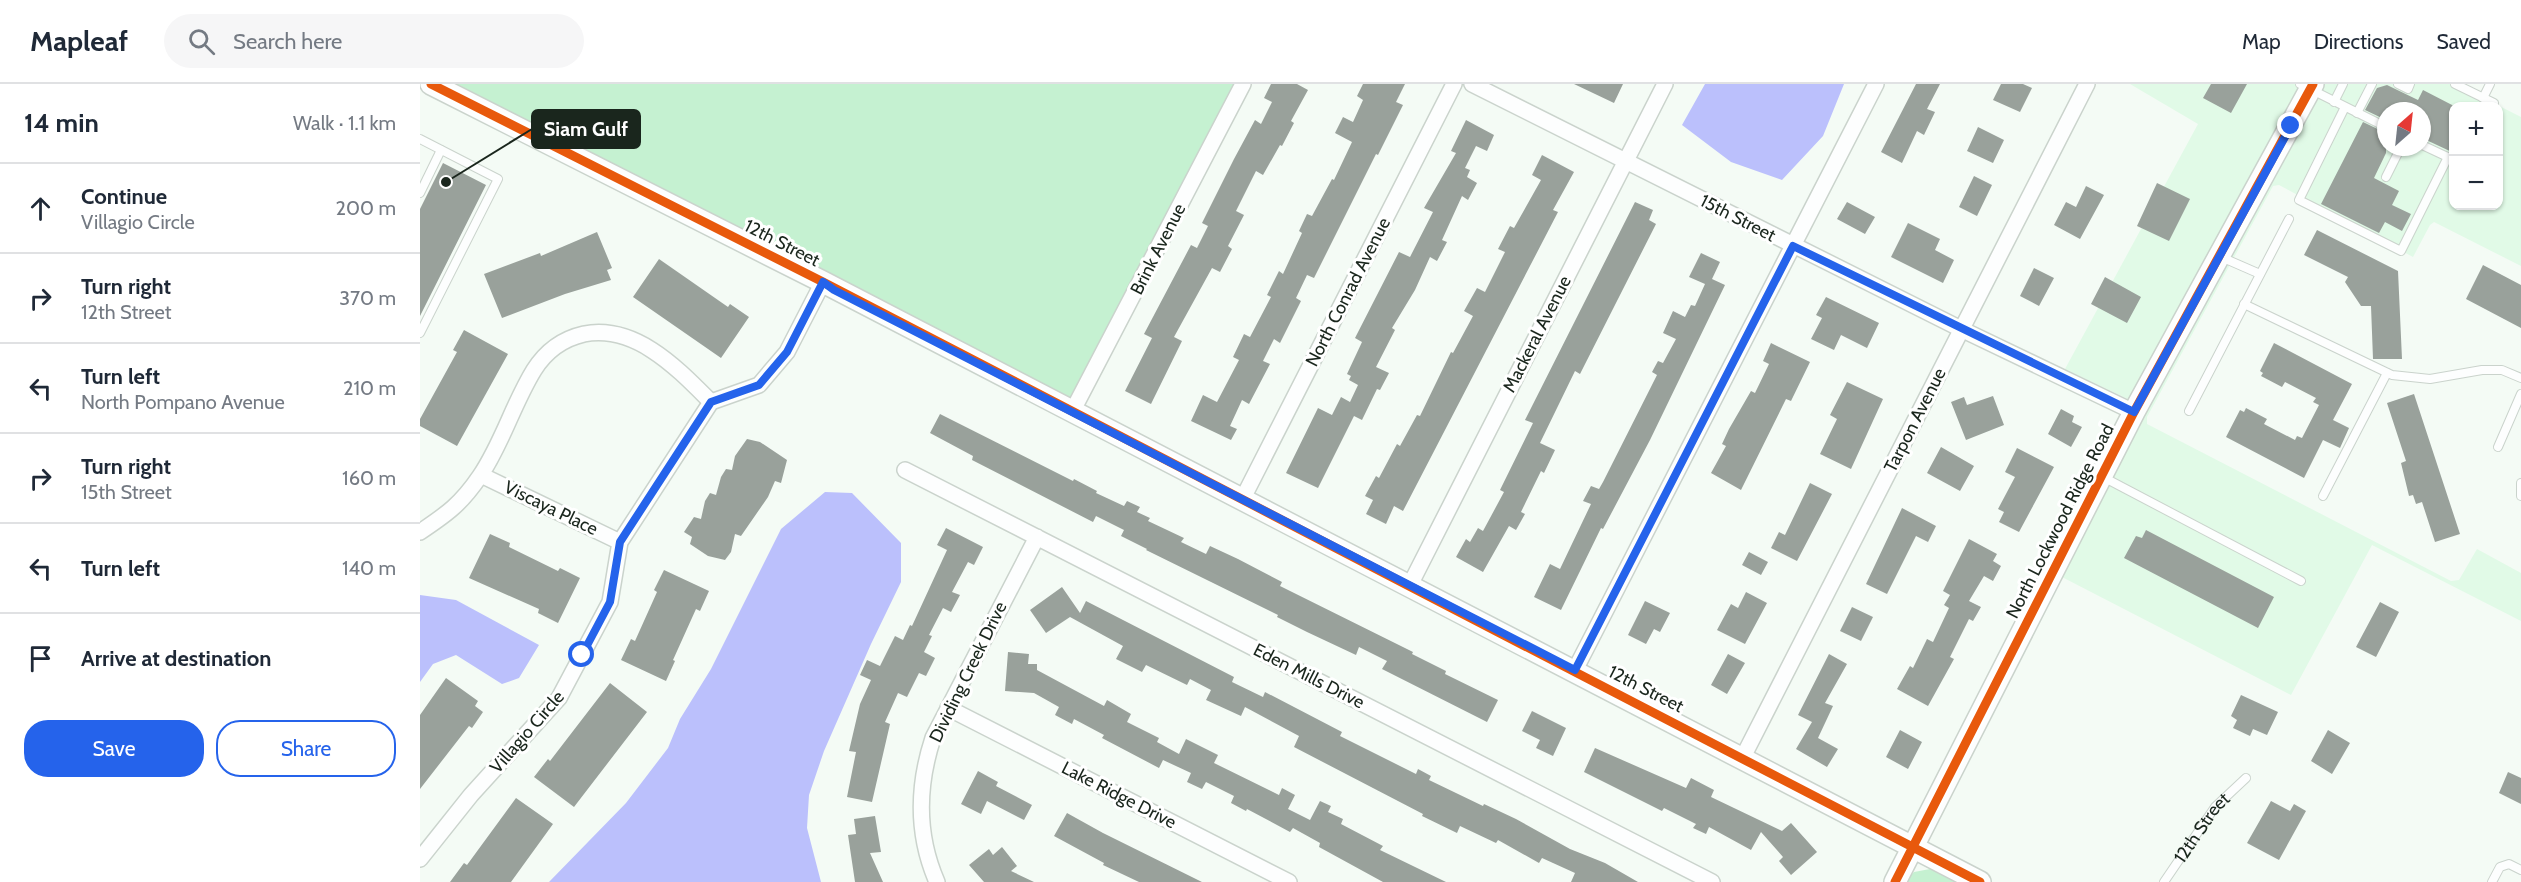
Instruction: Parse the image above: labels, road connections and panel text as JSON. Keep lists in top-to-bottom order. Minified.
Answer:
{"streets":{"street":["15th Street","12th Street","Brink Avenue","North Conrad Avenue","Mackeral Avenue","Tarpon Avenue","Viscaya Place","North Lockwood Ridge Road","Dividing Creek Drive","Eden Mills Drive","Villagio Circle","Lake Ridge Drive"]},"crossings":[["15th Street","Mackeral Avenue"],["15th Street","Tarpon Avenue"],["15th Street","North Lockwood Ridge Road"],["12th Street","Brink Avenue"],["12th Street","North Conrad Avenue"],["12th Street","Mackeral Avenue"],["12th Street","Tarpon Avenue"],["12th Street","North Lockwood Ridge Road"],["Viscaya Place","Villagio Circle"],["Dividing Creek Drive","Eden Mills Drive"],["Dividing Creek Drive","Lake Ridge Drive"]],"places":["Siam Gulf"],"north":"top right","page":{"header":"Mapleaf","search":"Search here","nav":["Map","Directions","Saved"],"heading":["14 min","Walk · 1.1 km"],"map_buttons":["+","−"],"list":[["Continue","Villagio Circle","200 m"],["Turn right","12th Street","370 m"],["Turn left","North Pompano Avenue","210 m"],["Turn right","15th Street","160 m"],["Turn left","140 m"],"Arrive at destination"],"buttons":["Save","Share"]}}
